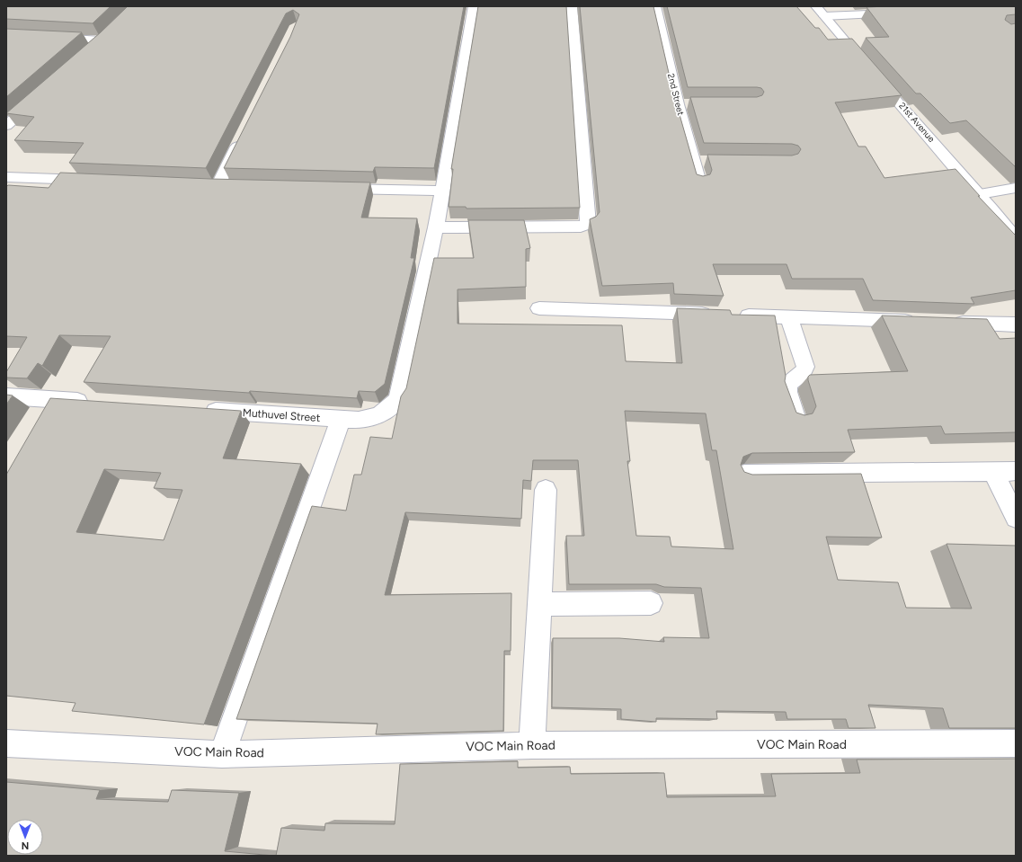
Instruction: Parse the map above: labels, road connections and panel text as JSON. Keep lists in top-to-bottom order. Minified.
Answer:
{"streets":{"street":["2nd Street","21st Avenue","Muthuvel Street","VOC Main Road"]},"north":"bottom"}
